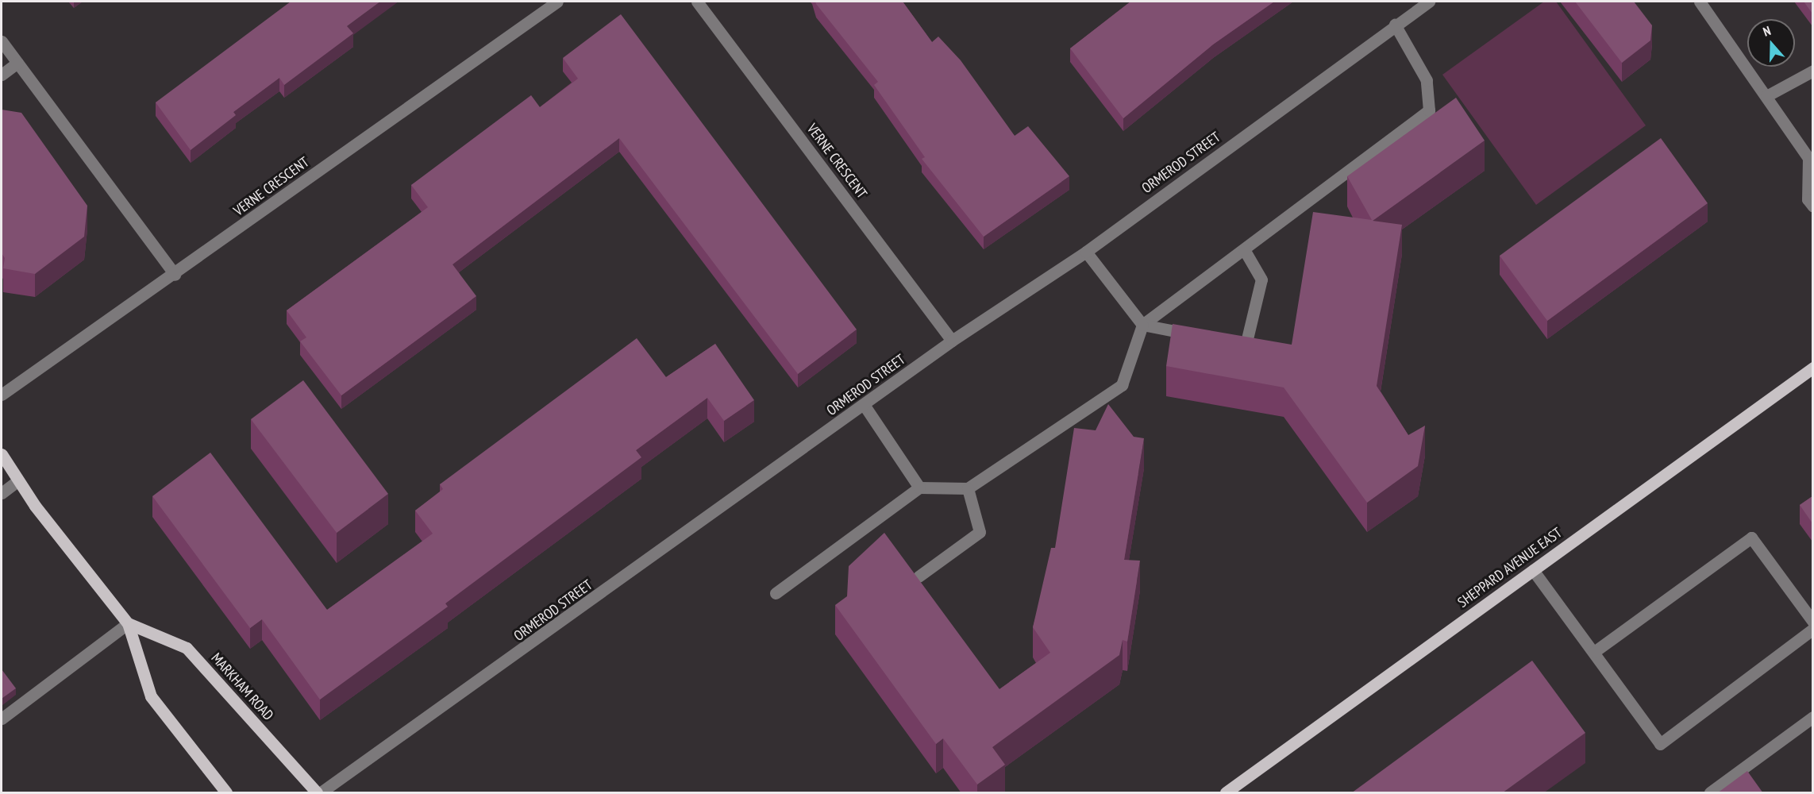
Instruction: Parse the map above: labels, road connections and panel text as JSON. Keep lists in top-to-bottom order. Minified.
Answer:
{"streets":{"main road":["SHEPPARD AVENUE EAST","MARKHAM ROAD"],"street":["VERNE CRESCENT","ORMEROD STREET"]},"crossings":[["VERNE CRESCENT","ORMEROD STREET"]],"north":"top"}
